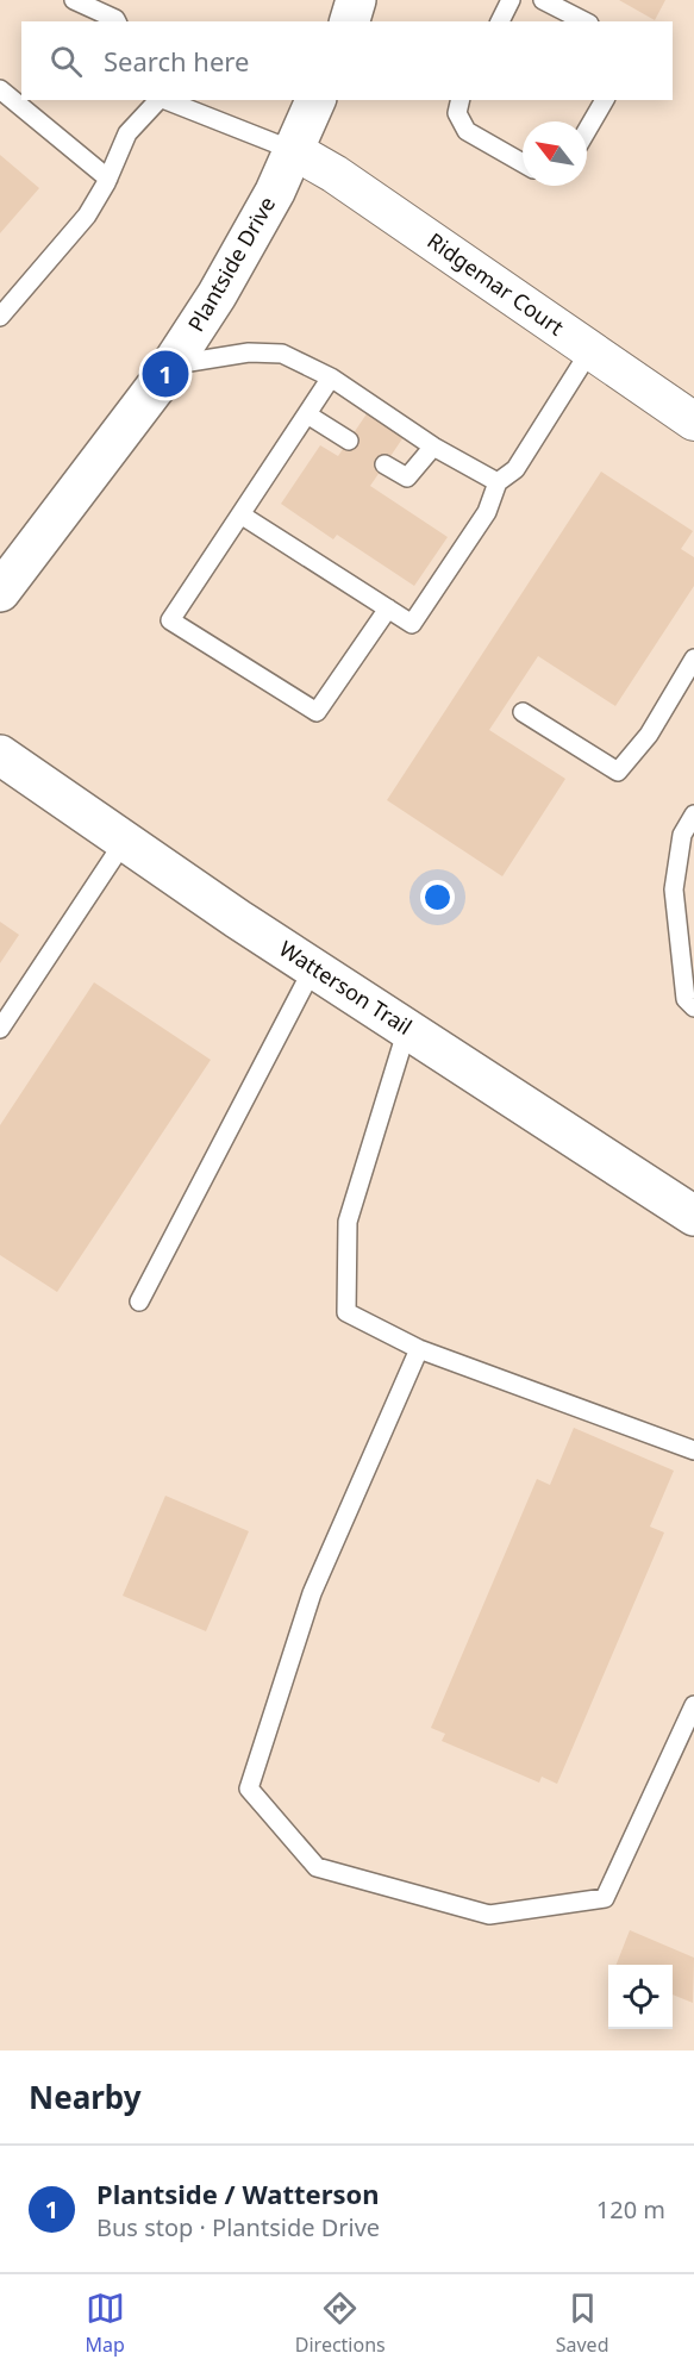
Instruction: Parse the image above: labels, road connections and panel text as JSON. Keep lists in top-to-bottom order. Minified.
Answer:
{"streets":{"main road":["Plantside Drive","Watterson Trail"],"street":["Ridgemar Court"]},"crossings":[["Plantside Drive","Ridgemar Court"]],"north":"top left","page":{"search":"Search here","pins":"1","heading":"Nearby","list":[{"mark":"1","name":"Plantside / Watterson","note":"Bus stop · Plantside Drive","value":"120 m"}],"nav":["Map","Directions","Saved"]}}
